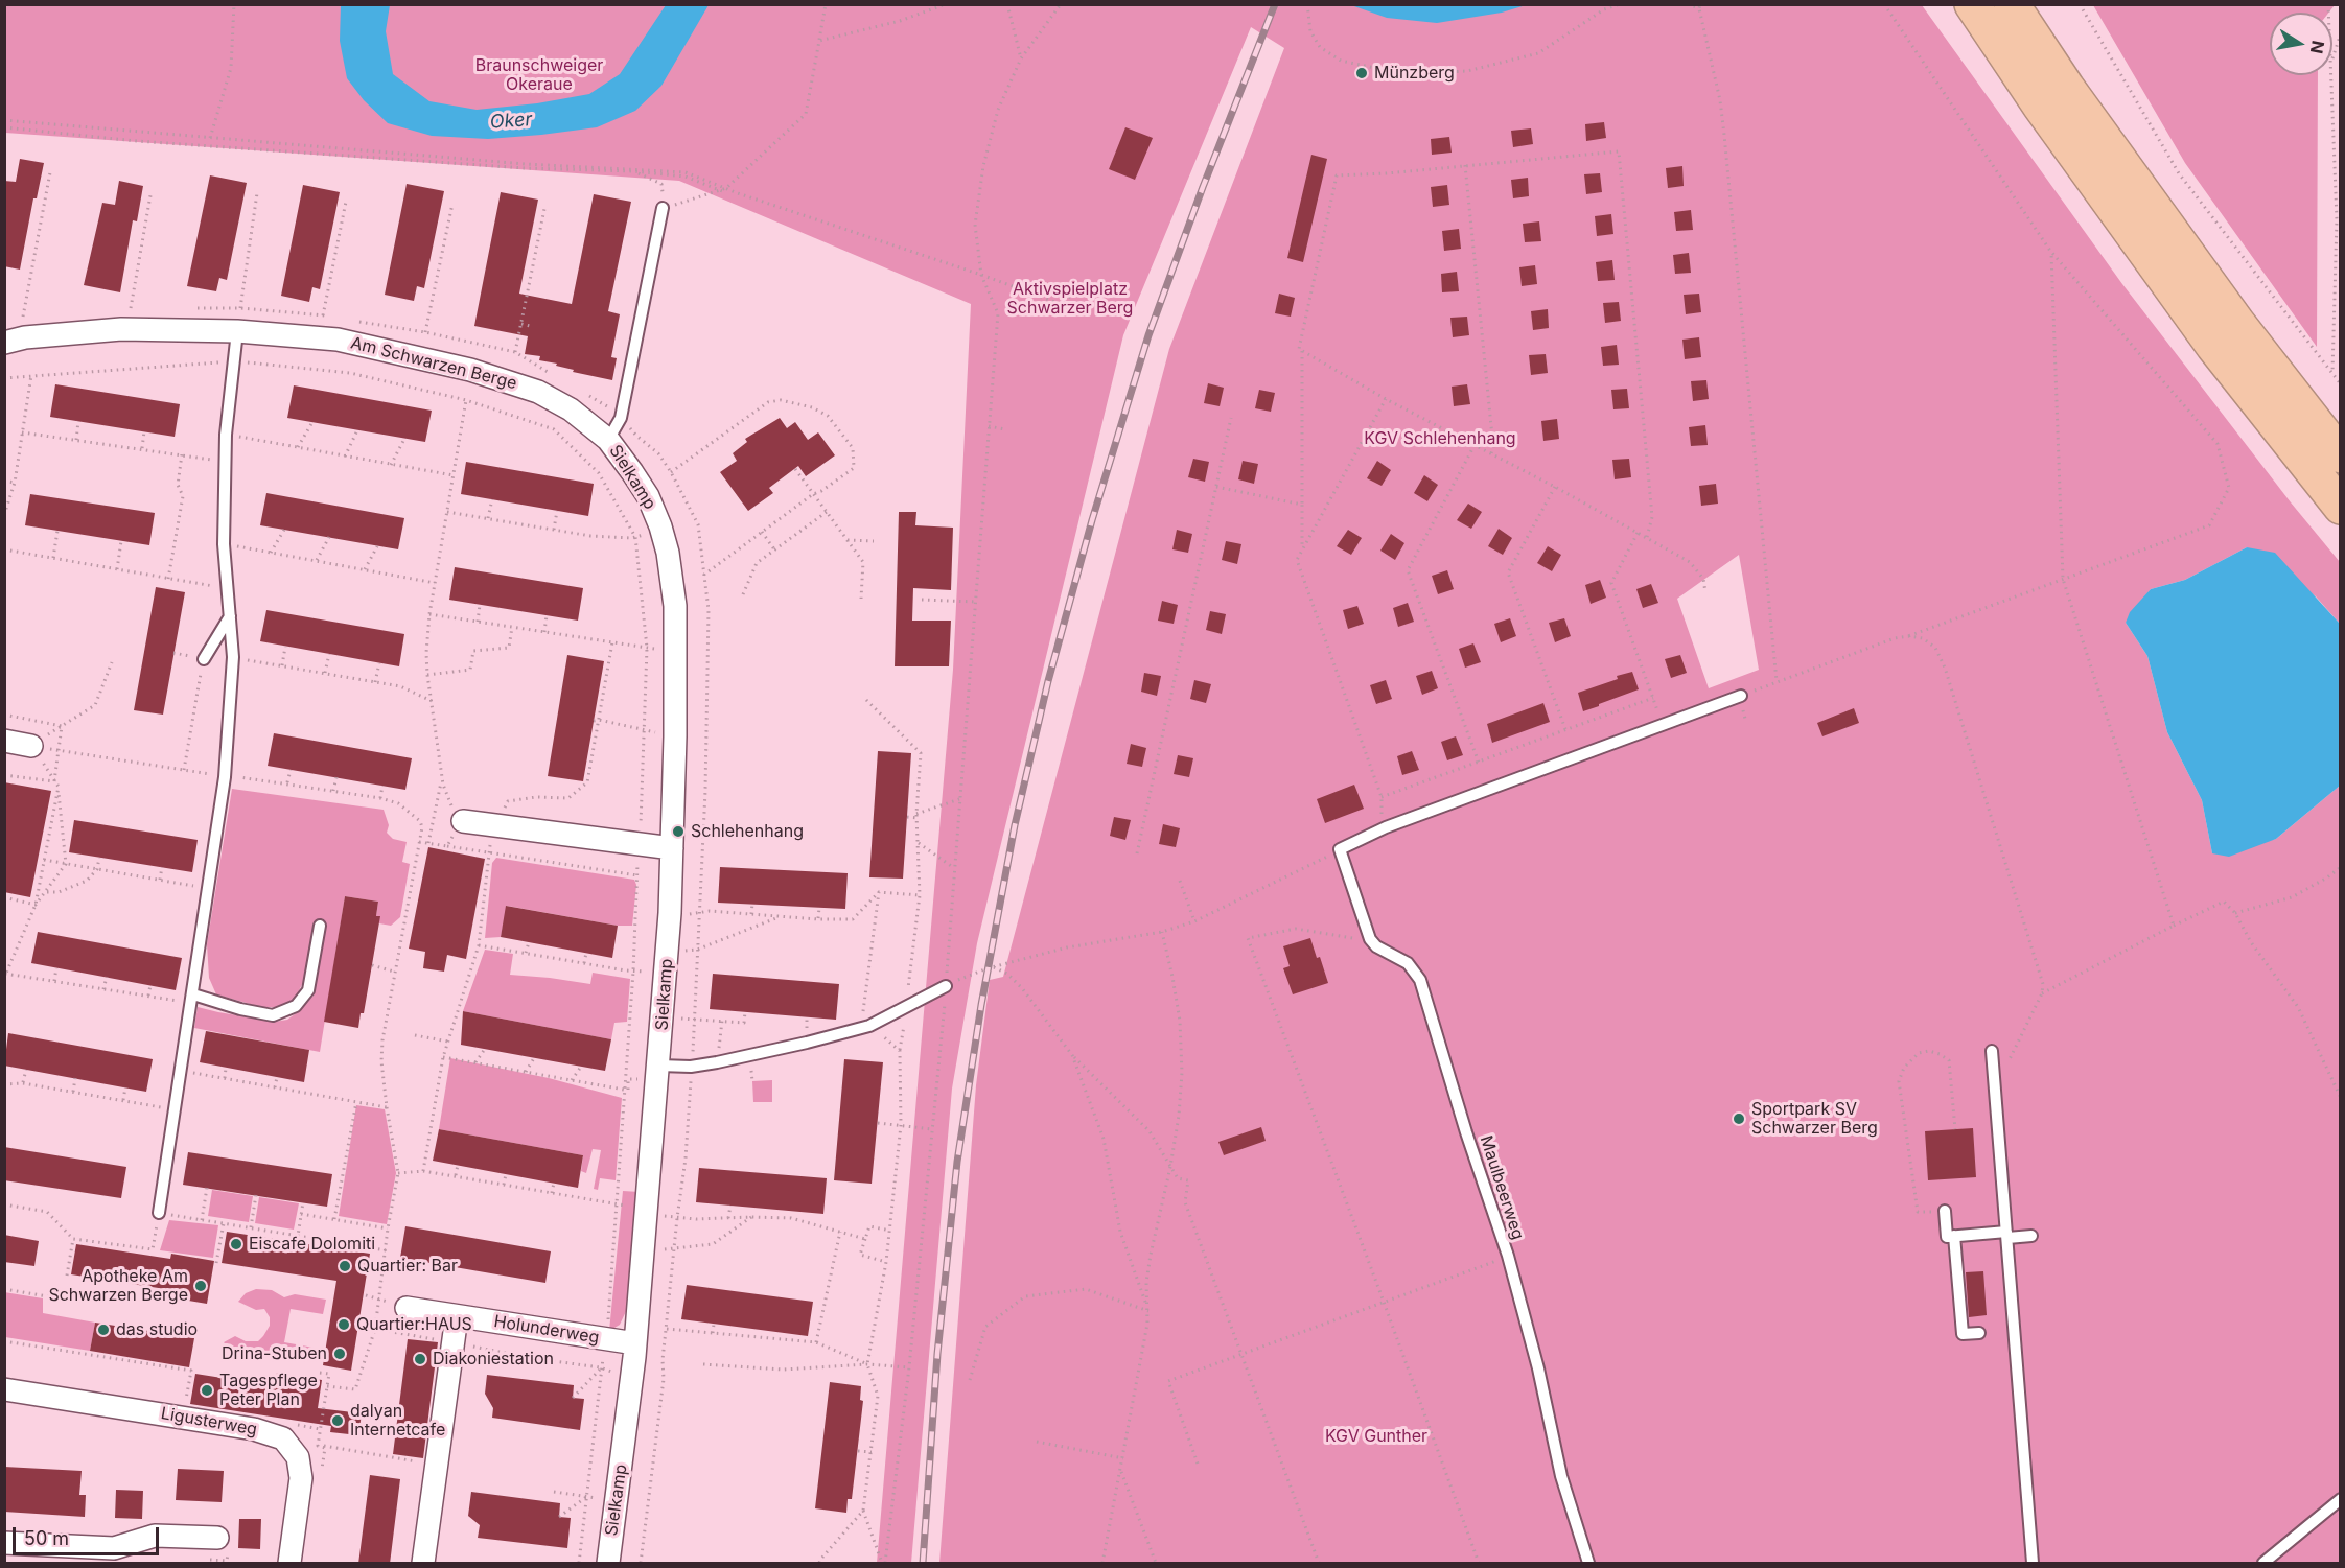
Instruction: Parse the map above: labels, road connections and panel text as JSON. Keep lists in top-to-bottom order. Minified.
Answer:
{"streets":{"street":["Am Schwarzen Berge","Sielkamp","Holunderweg","Ligusterweg"],"lane":["Maulbeerweg"]},"crossings":[["Am Schwarzen Berge","Sielkamp"],["Sielkamp","Holunderweg"]],"water":["Oker"],"parks":["Braunschweiger Okeraue","Aktivspielplatz Schwarzer Berg","KGV Schlehenhang","KGV Gunther"],"places":["Münzberg","Schlehenhang","Sportpark SV Schwarzer Berg","Eiscafe Dolomiti","Quartier: Bar","Apotheke Am Schwarzen Berge","Quartier:HAUS","das studio","Drina-Stuben","Diakoniestation","Tagespflege Peter Plan","dalyan Internetcafe"],"scale_bar":"50 m","north":"right"}
